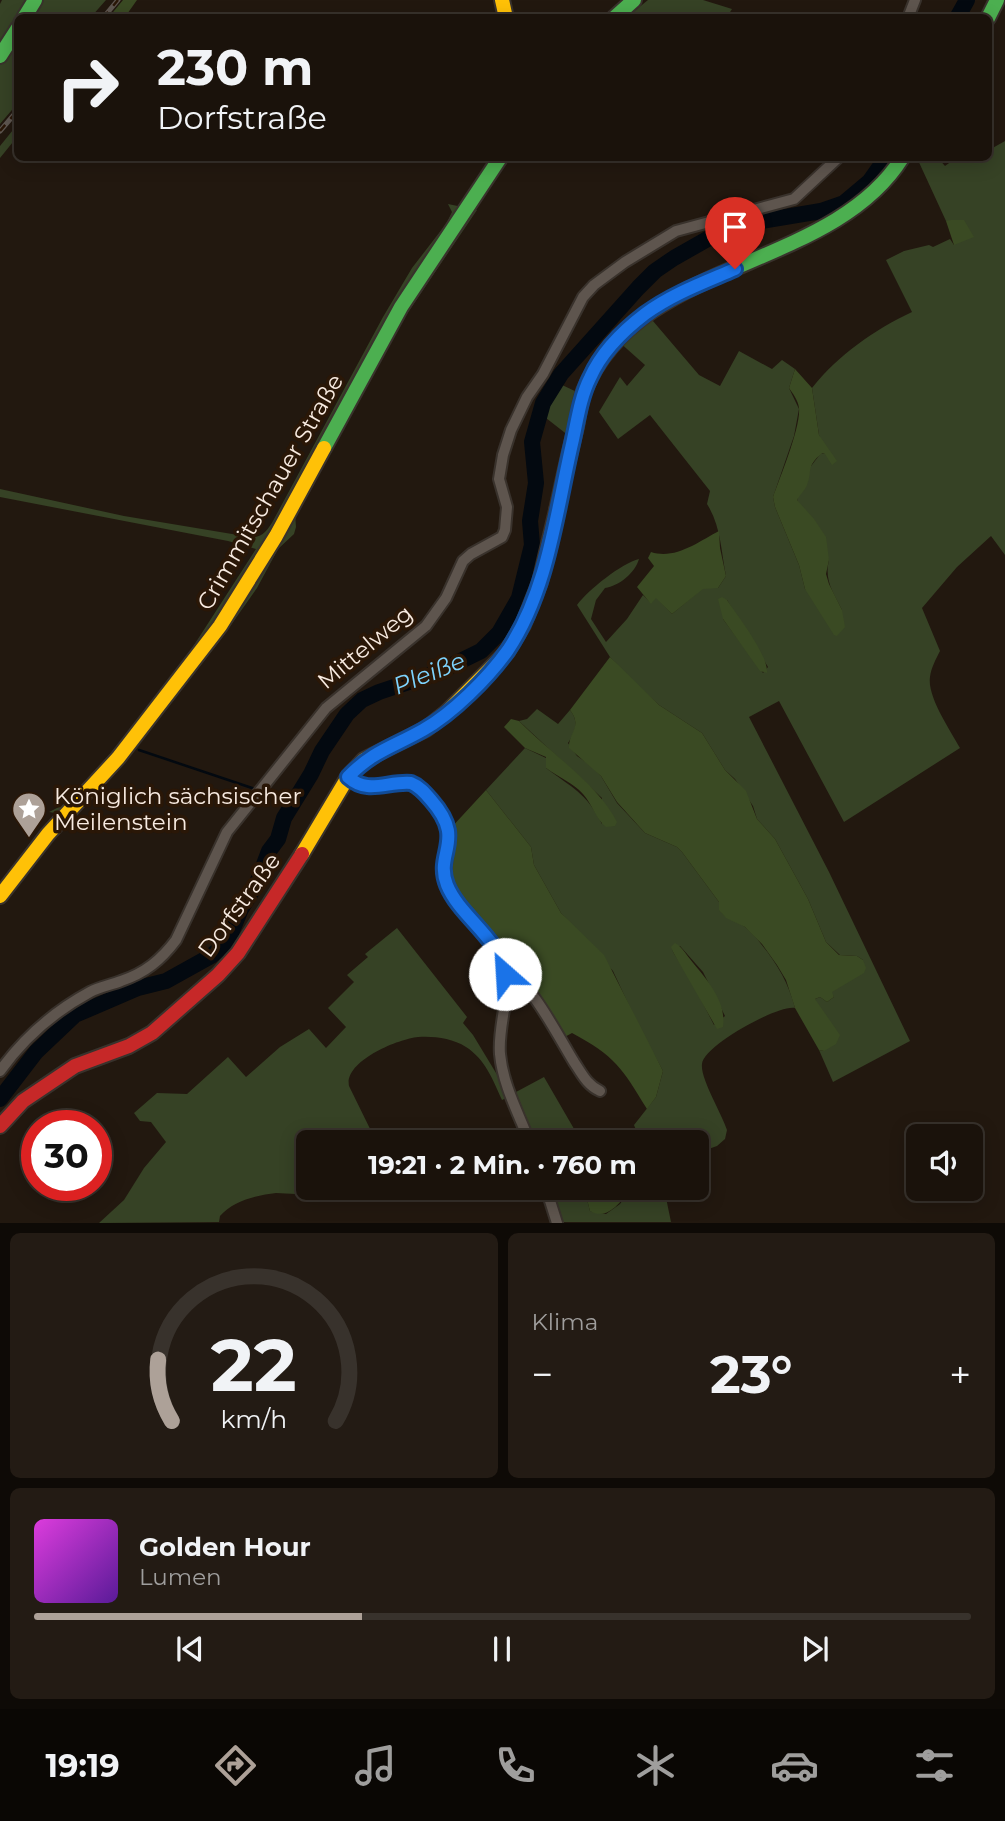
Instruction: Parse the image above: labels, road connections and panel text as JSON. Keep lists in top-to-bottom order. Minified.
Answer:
{"streets":{"street":["Crimmitschauer Straße","Mittelweg","Dorfstraße"]},"water":["Pleiße"],"places":{"place":["Königlich sächsischer Meilenstein"]},"page":{"turn":["230 m","Dorfstraße"],"limit":"30","trip":"19:21 · 2 Min. · 760 m","tile":"Klima","heat":["−","23°","+"],"song":["Golden Hour","Lumen"],"tabs":"19:19","gauge":["22","km/h"]}}
